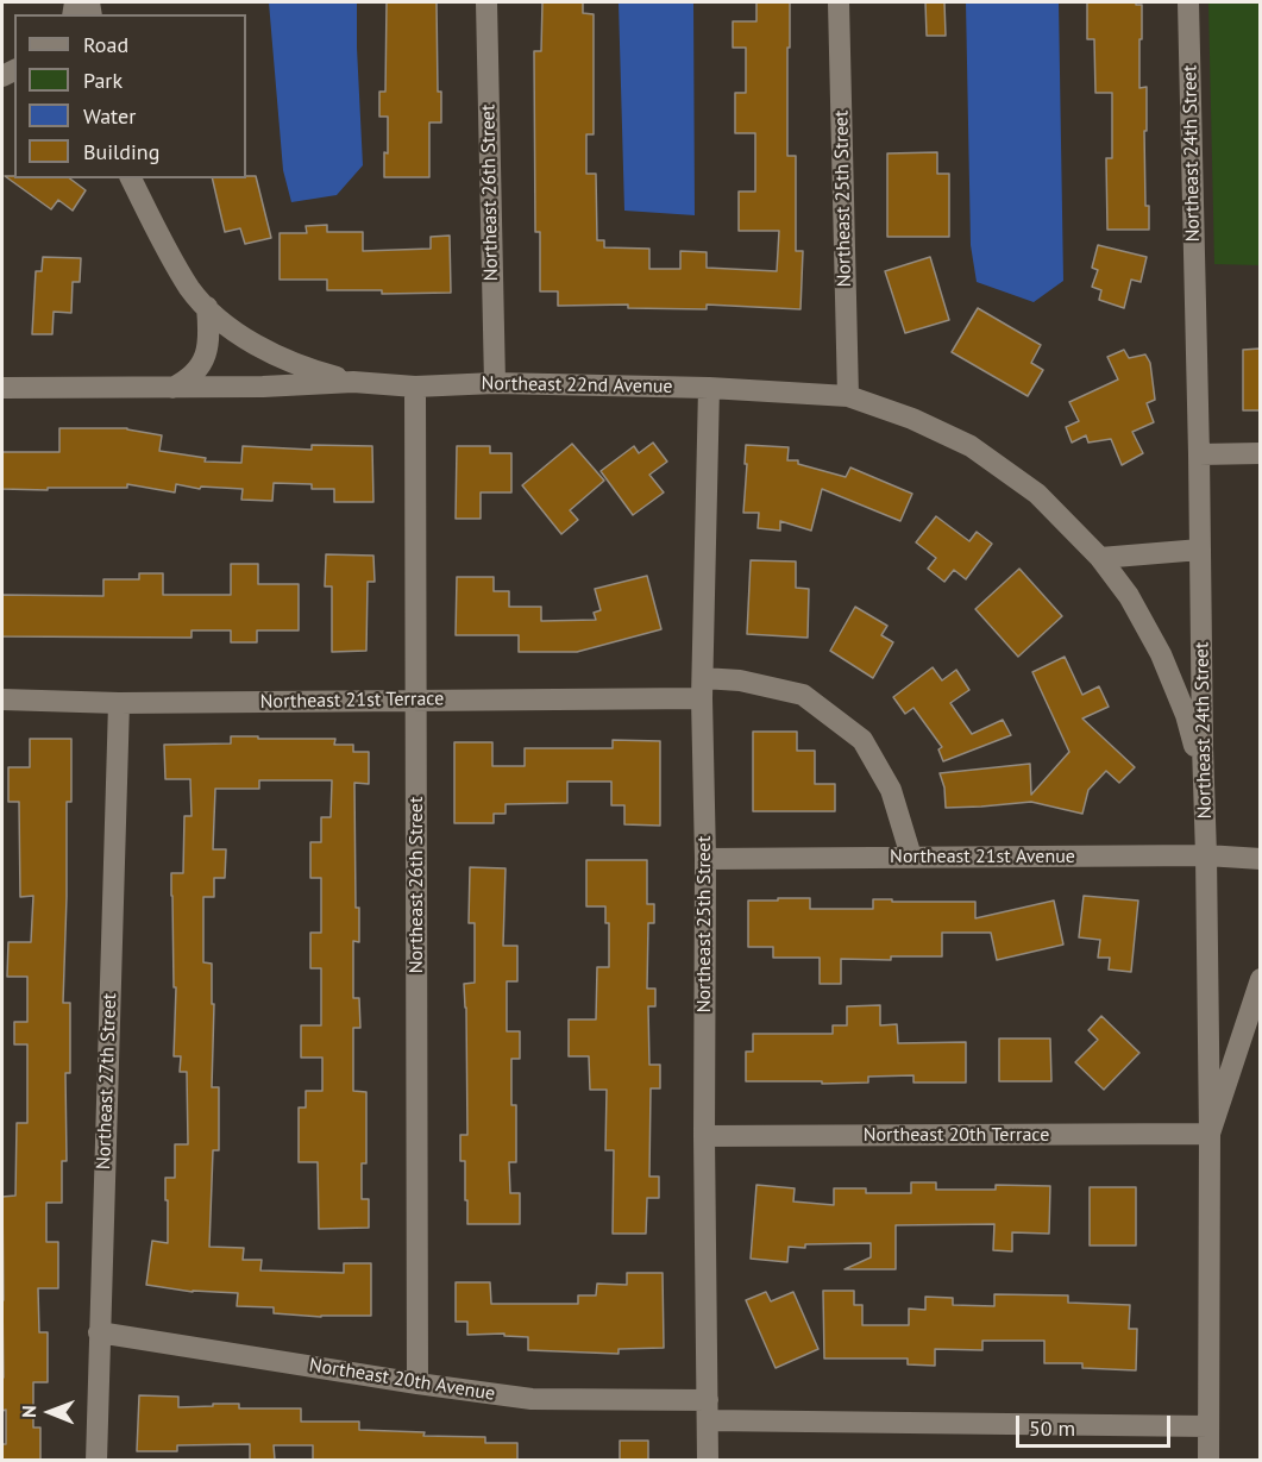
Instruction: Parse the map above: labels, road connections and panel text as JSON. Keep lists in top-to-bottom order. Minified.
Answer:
{"streets":{"street":["Northeast 24th Street","Northeast 26th Street","Northeast 25th Street","Northeast 22nd Avenue","Northeast 21st Terrace","Northeast 21st Avenue","Northeast 27th Street","Northeast 20th Terrace","Northeast 20th Avenue"]},"crossings":[["Northeast 24th Street","Northeast 22nd Avenue"],["Northeast 24th Street","Northeast 21st Avenue"],["Northeast 24th Street","Northeast 20th Terrace"],["Northeast 24th Street","Northeast 20th Avenue"],["Northeast 26th Street","Northeast 22nd Avenue"],["Northeast 26th Street","Northeast 21st Terrace"],["Northeast 26th Street","Northeast 20th Avenue"],["Northeast 25th Street","Northeast 22nd Avenue"],["Northeast 25th Street","Northeast 21st Terrace"],["Northeast 25th Street","Northeast 21st Avenue"],["Northeast 25th Street","Northeast 20th Terrace"],["Northeast 25th Street","Northeast 20th Avenue"],["Northeast 21st Terrace","Northeast 21st Avenue"],["Northeast 21st Terrace","Northeast 27th Street"],["Northeast 27th Street","Northeast 20th Avenue"]],"legend":["Road","Park","Water","Building"],"scale_bar":"50 m","north":"left"}
